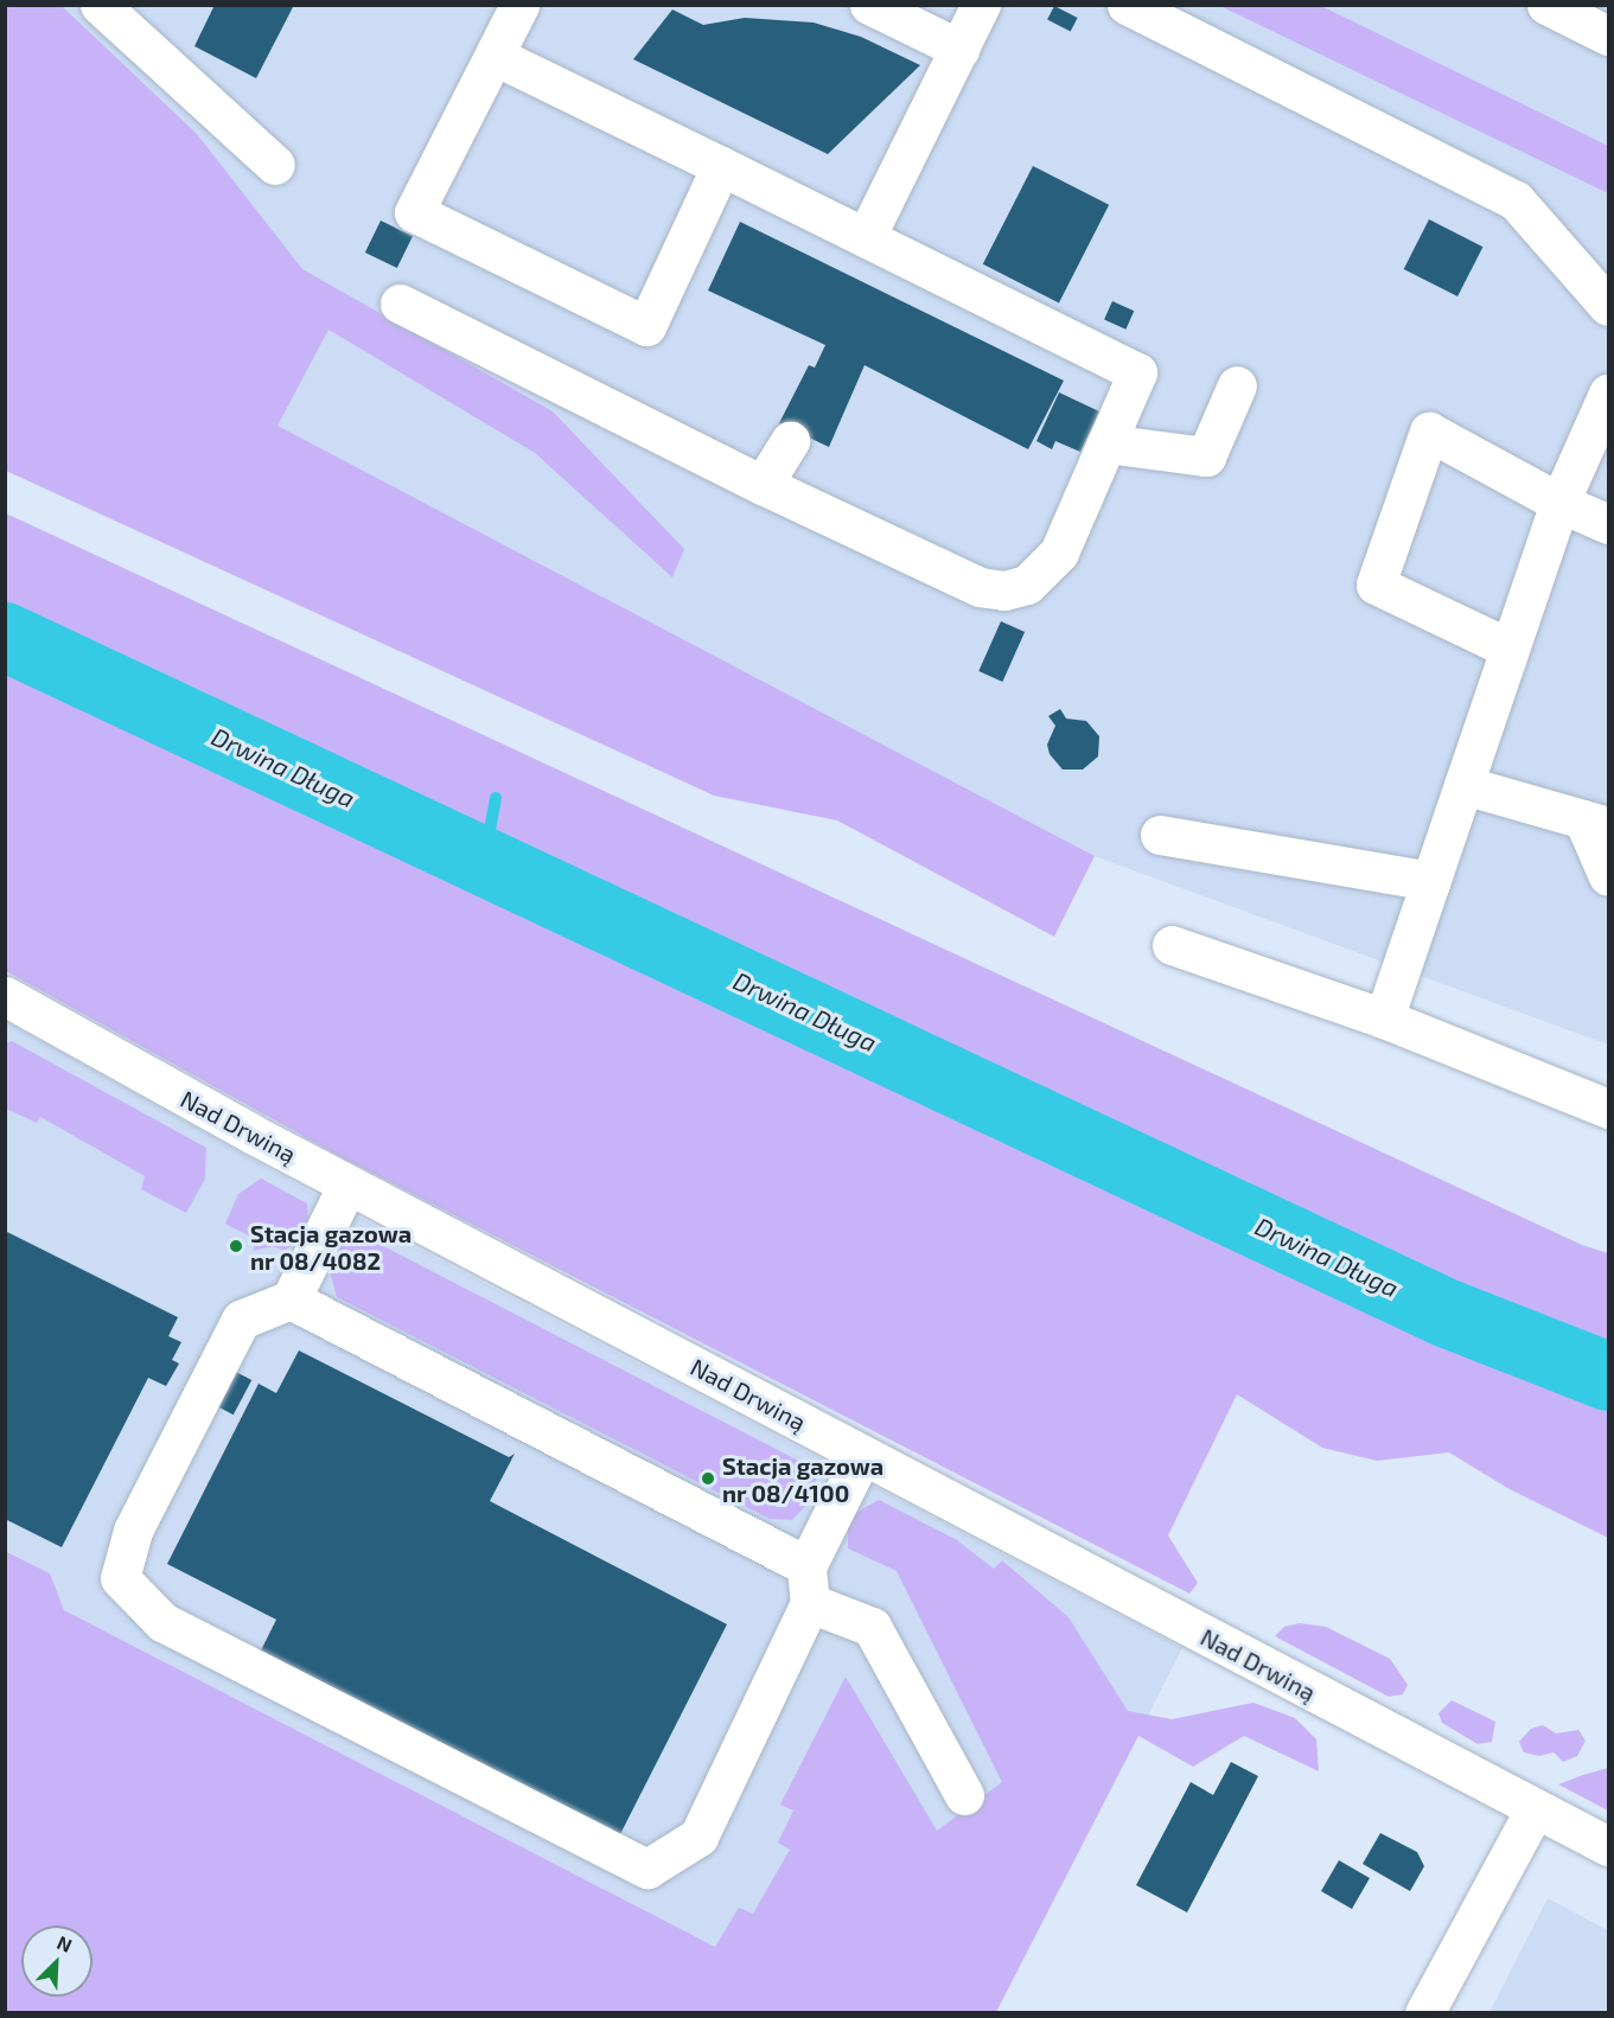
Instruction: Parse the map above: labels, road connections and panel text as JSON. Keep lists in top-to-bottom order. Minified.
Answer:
{"streets":{"street":["Nad Drwiną"]},"water":["Drwina Długa"],"places":["Stacja gazowa nr 08/4082","Stacja gazowa nr 08/4100"],"north":"top right"}
